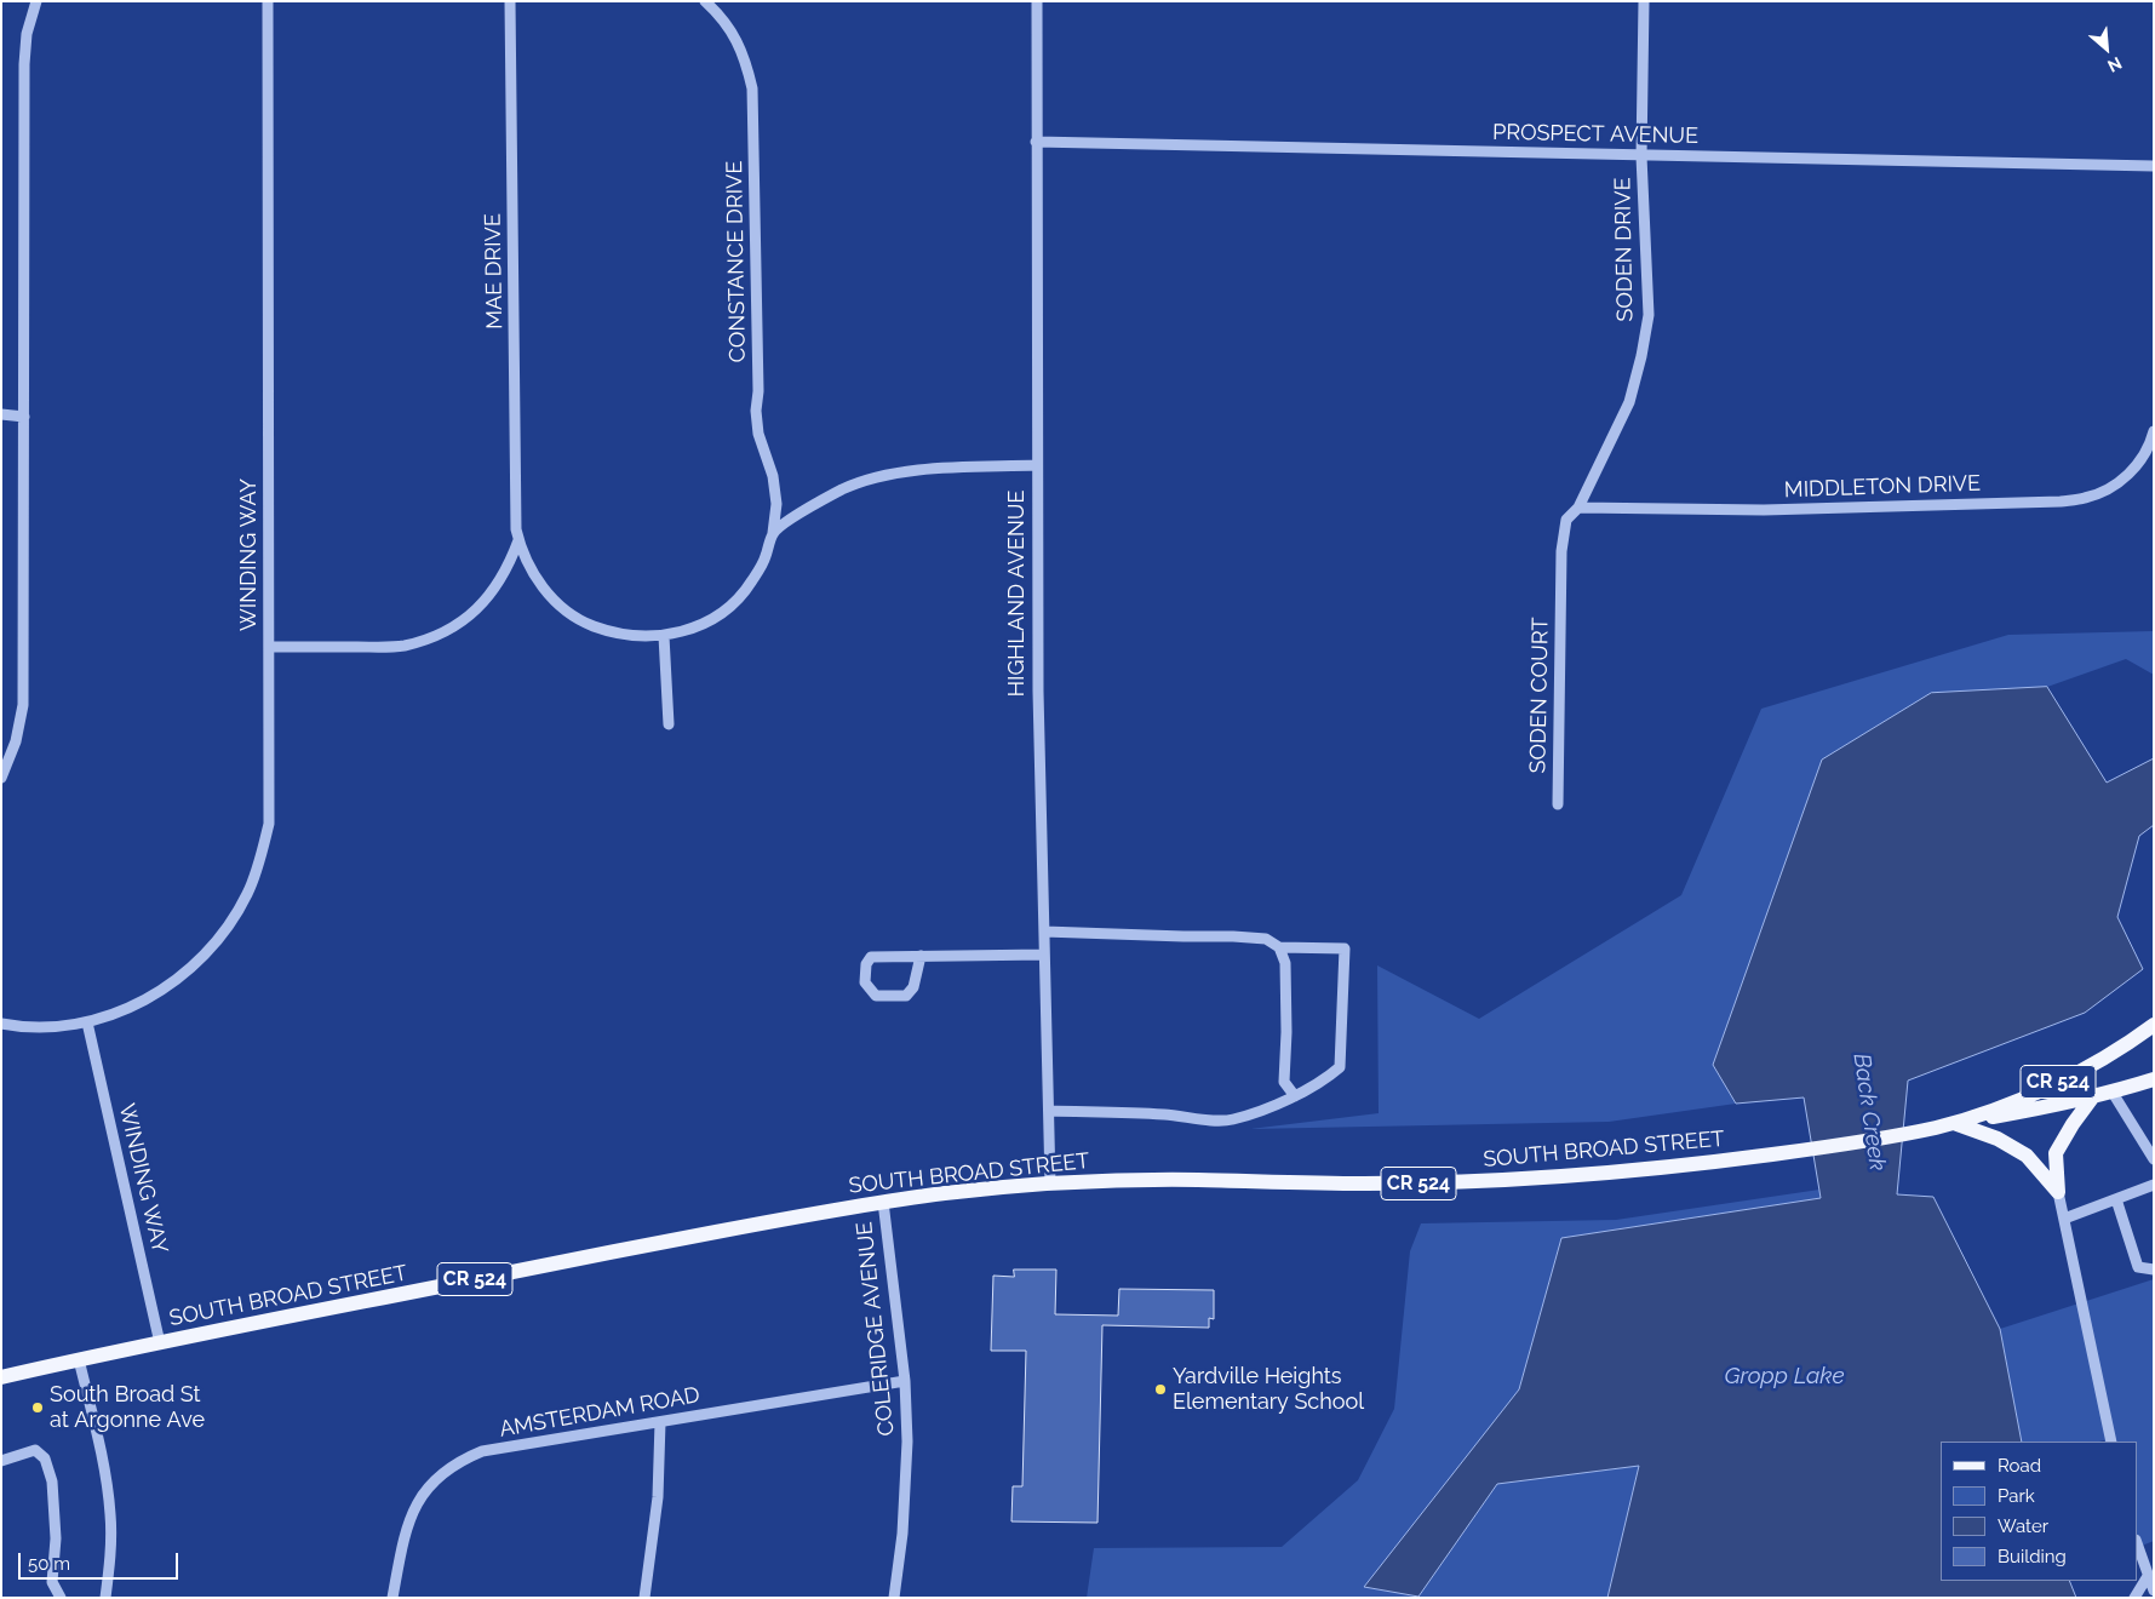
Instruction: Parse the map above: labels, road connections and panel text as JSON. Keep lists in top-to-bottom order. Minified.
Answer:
{"streets":{"main road":["CR 524","SOUTH BROAD STREET"],"street":["PROSPECT AVENUE","SODEN DRIVE","CONSTANCE DRIVE","MAE DRIVE","MIDDLETON DRIVE","WINDING WAY","HIGHLAND AVENUE","SODEN COURT","COLERIDGE AVENUE","AMSTERDAM ROAD"]},"crossings":[["PROSPECT AVENUE","SODEN DRIVE"],["PROSPECT AVENUE","HIGHLAND AVENUE"],["SODEN DRIVE","MIDDLETON DRIVE"],["SODEN DRIVE","SODEN COURT"],["CONSTANCE DRIVE","MAE DRIVE"],["WINDING WAY","SOUTH BROAD STREET"],["HIGHLAND AVENUE","SOUTH BROAD STREET"],["SOUTH BROAD STREET","COLERIDGE AVENUE"],["COLERIDGE AVENUE","AMSTERDAM ROAD"]],"water":["Back Creek","Gropp Lake"],"places":["Yardville Heights Elementary School","South Broad St at Argonne Ave"],"legend":["Road","Park","Water","Building"],"scale_bar":"50 m","north":"bottom right"}
